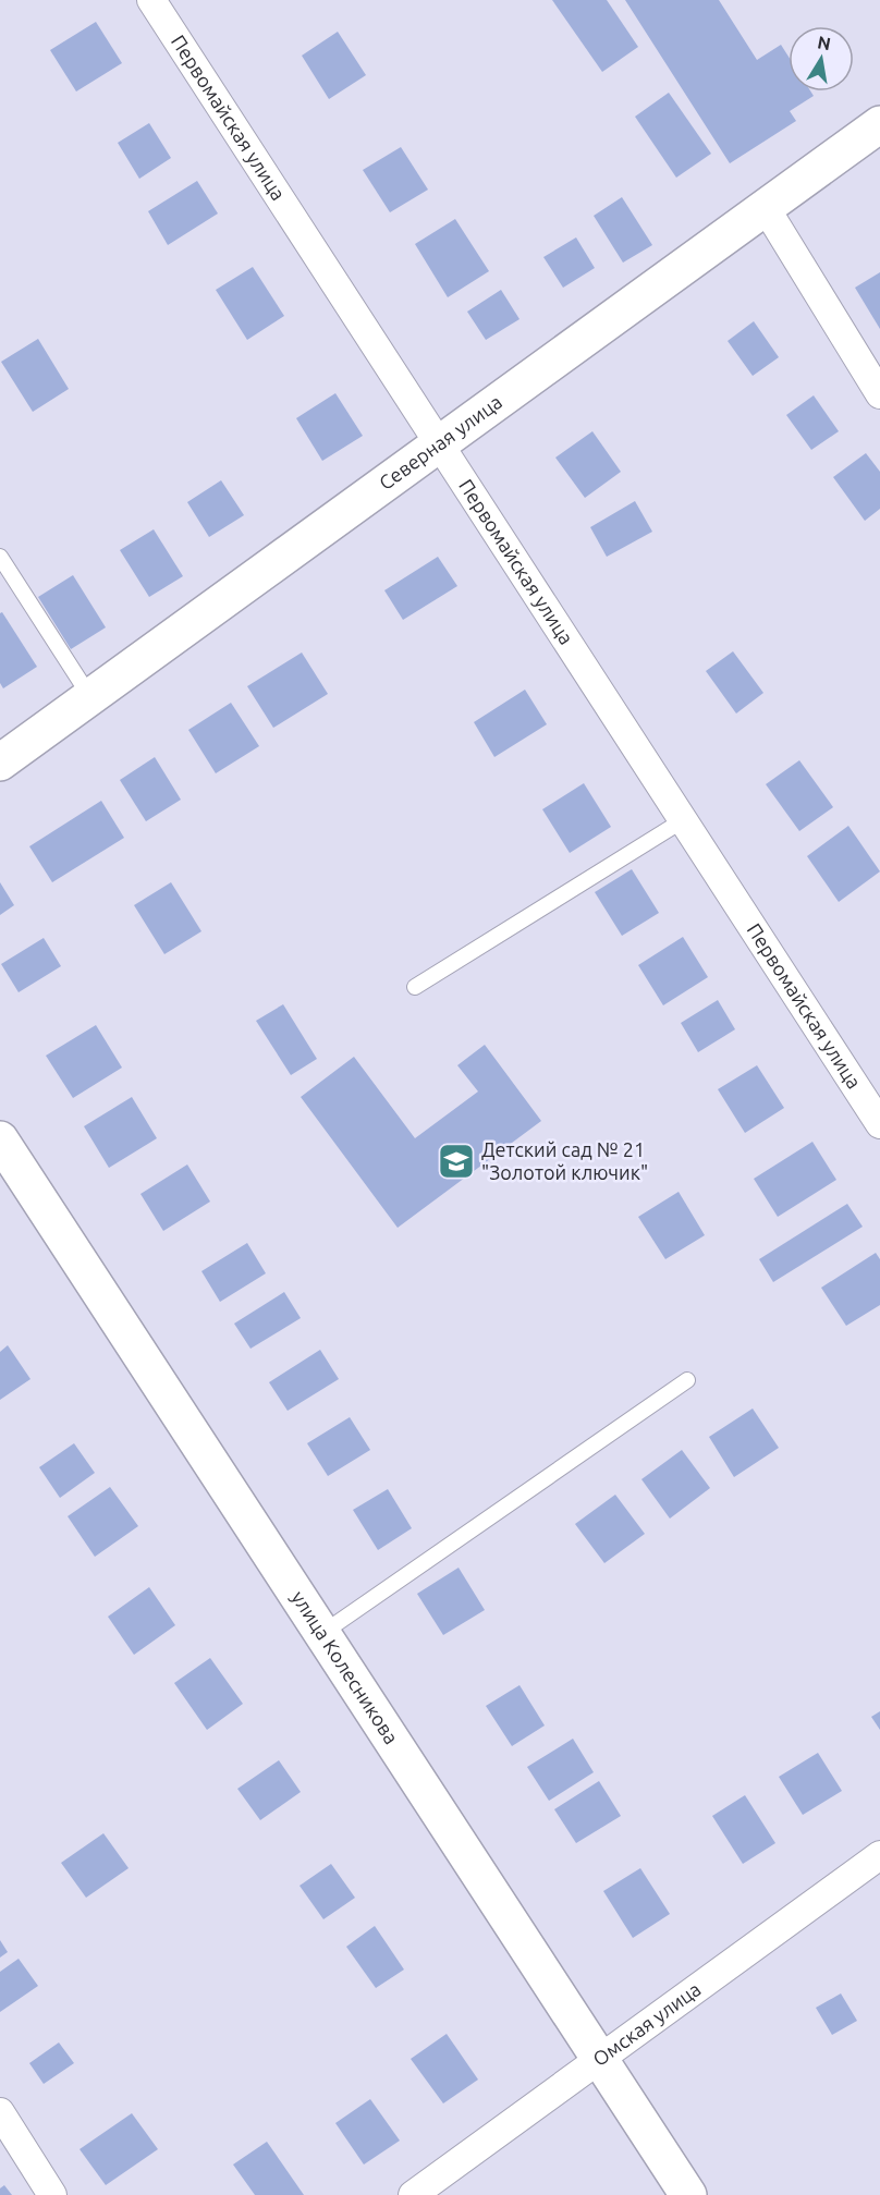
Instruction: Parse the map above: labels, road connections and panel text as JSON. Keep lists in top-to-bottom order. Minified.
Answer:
{"streets":{"street":["Первомайская улица","Северная улица","улица Колесникова","Омская улица"]},"crossings":[["Первомайская улица","Северная улица"],["улица Колесникова","Омская улица"]],"places":{"school or university":["Детский сад № 21 \"Золотой ключик\""]},"north":"top"}
